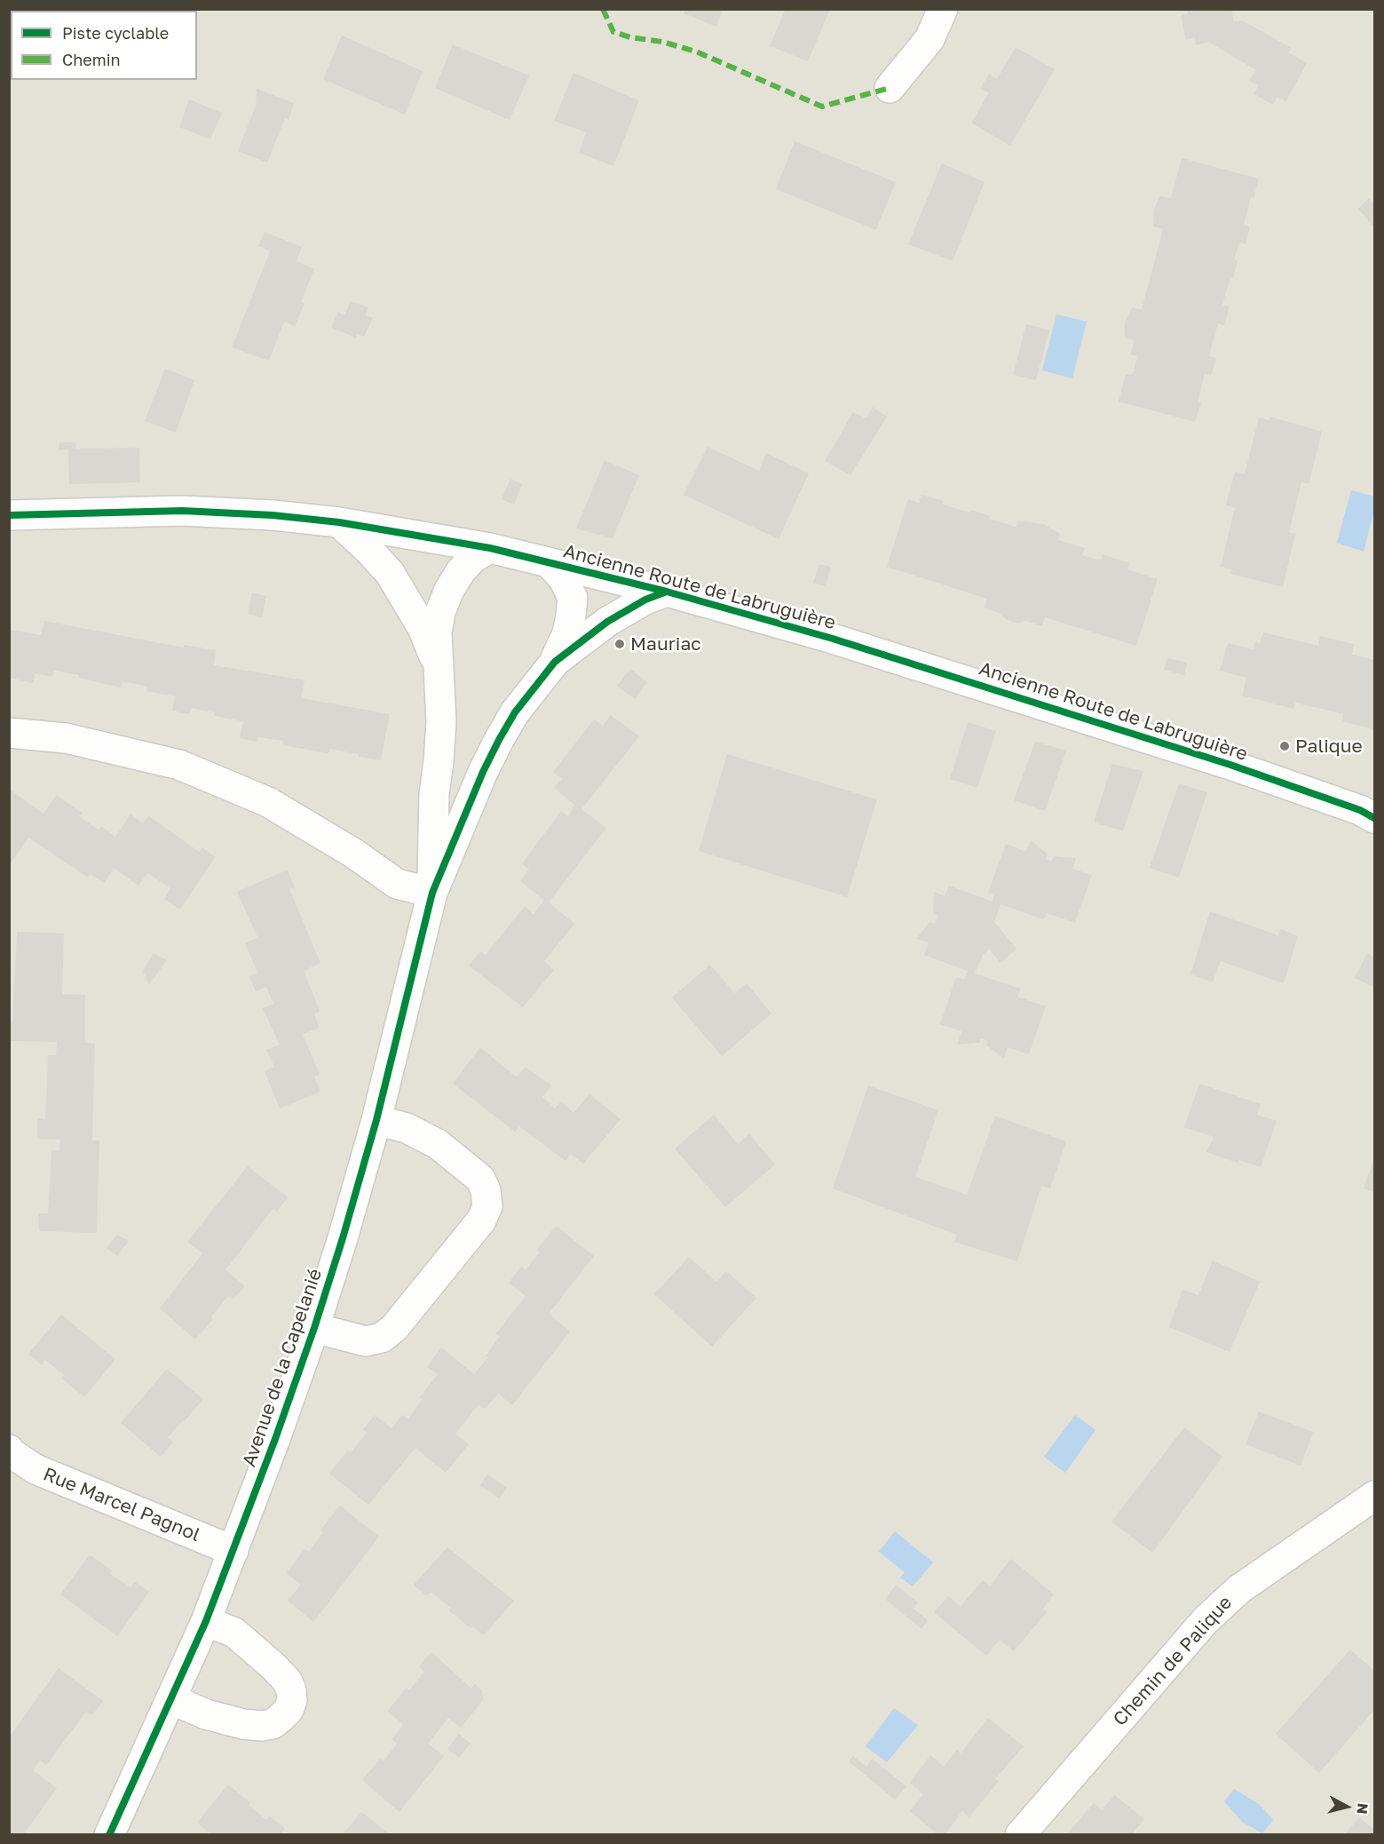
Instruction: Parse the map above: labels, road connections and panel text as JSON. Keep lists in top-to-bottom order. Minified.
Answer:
{"streets":{"street":["Ancienne Route de Labruguière","Avenue de la Capelanié","Rue Marcel Pagnol","Chemin de Palique"]},"crossings":[["Avenue de la Capelanié","Rue Marcel Pagnol"]],"places":["Mauriac","Palique"],"legend":["Piste cyclable","Chemin"],"north":"right"}
